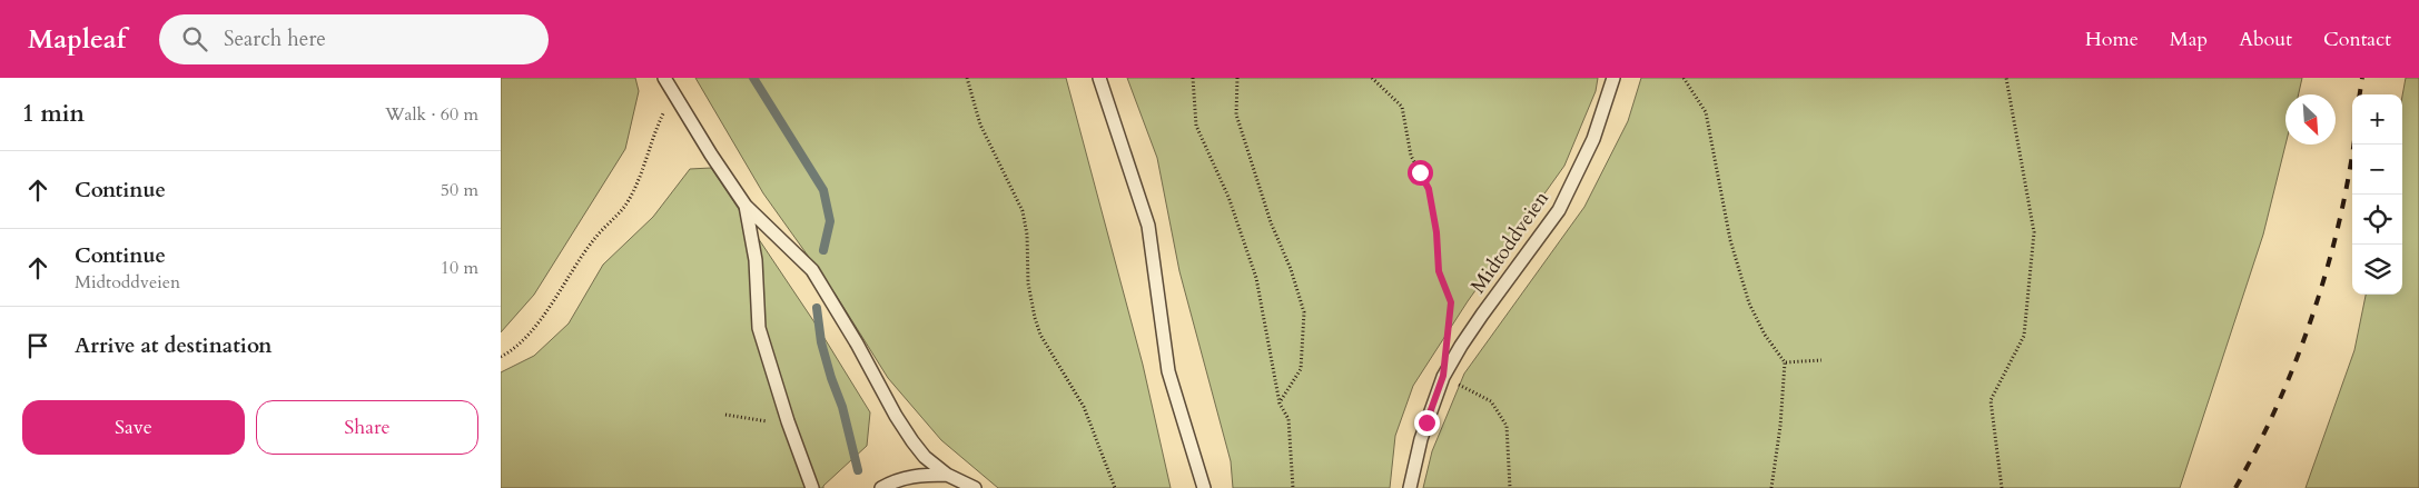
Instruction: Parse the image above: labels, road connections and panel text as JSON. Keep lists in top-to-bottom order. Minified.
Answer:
{"streets":{"lane":["Midtoddveien"]},"north":"bottom right","page":{"header":"Mapleaf","search":"Search here","nav":["Home","Map","About","Contact"],"heading":["1 min","Walk · 60 m"],"map_buttons":["+","−"],"list":[["Continue","50 m"],["Continue","Midtoddveien","10 m"],"Arrive at destination"],"buttons":["Save","Share"]}}
